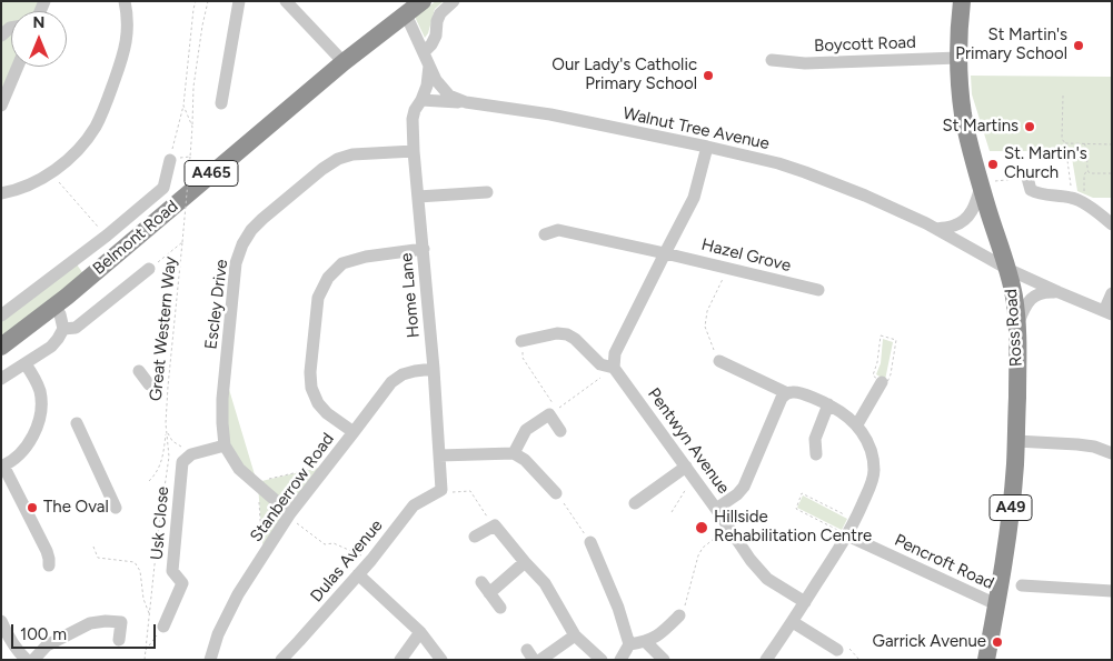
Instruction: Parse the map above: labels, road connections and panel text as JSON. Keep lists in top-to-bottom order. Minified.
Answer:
{"streets":{"highway":["A465","Belmont Road","Ross Road","A49"],"street":["Boycott Road","Walnut Tree Avenue","Hazel Grove","Home Lane","Escley Drive","Pentwyn Avenue","Stanberrow Road","Usk Close","Dulas Avenue","Pencroft Road"],"path":["Great Western Way"]},"crossings":[["Boycott Road","Ross Road"],["Walnut Tree Avenue","Belmont Road"],["Walnut Tree Avenue","Home Lane"],["Walnut Tree Avenue","Ross Road"],["Home Lane","Escley Drive"],["Home Lane","Stanberrow Road"],["Home Lane","Dulas Avenue"],["Escley Drive","Stanberrow Road"],["Ross Road","Pencroft Road"]],"places":["St Martin's Primary School","Our Lady's Catholic Primary School","St Martins","St. Martin's Church","The Oval","Hillside Rehabilitation Centre","Garrick Avenue"],"scale_bar":"100 m","north":"top"}
